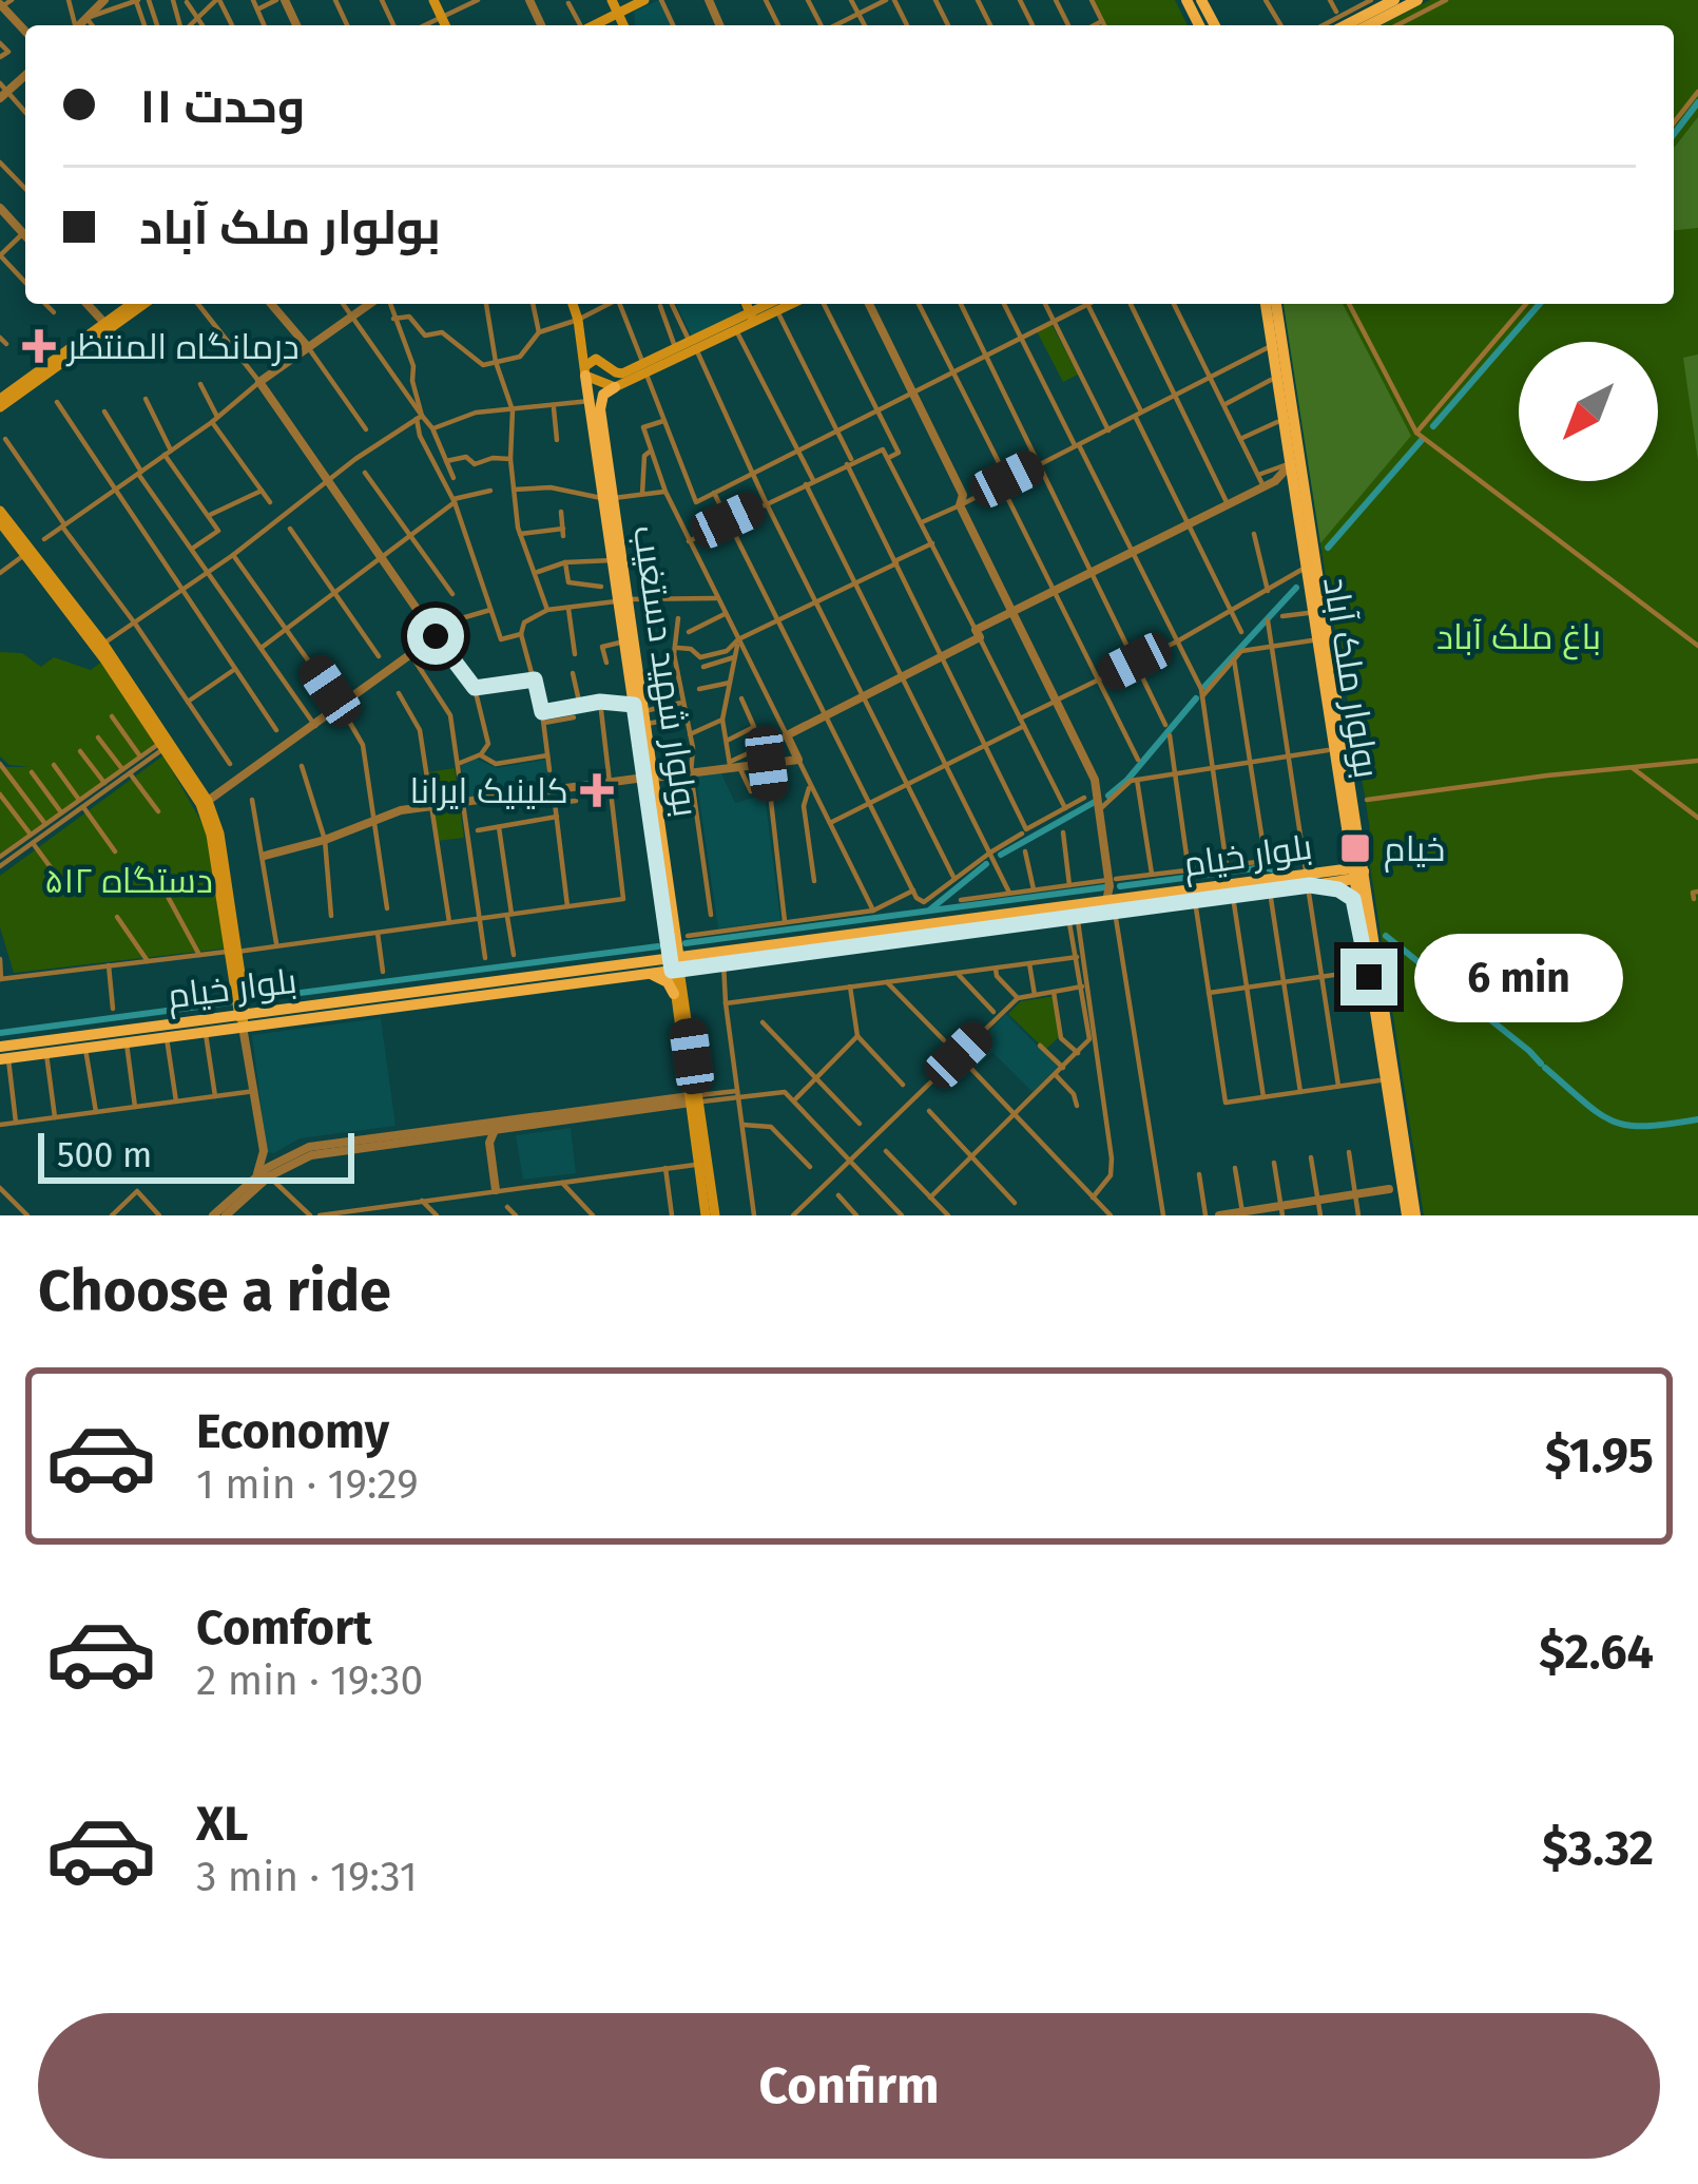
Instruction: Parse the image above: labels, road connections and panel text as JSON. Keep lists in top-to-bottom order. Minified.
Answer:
{"streets":{"main road":["بولوار شهید دستغیب","بولوار ملک آباد","بلوار خیام"]},"crossings":[["بولوار شهید دستغیب","بلوار خیام"],["بولوار ملک آباد","بلوار خیام"]],"parks":["باغ ملک آباد","۵۱۲ دستگاه"],"places":{"health":["درمانگاه المنتظر","کلینیک ایرانا"],"transit":["خیام"]},"scale_bar":"500 m","north":"bottom left","page":{"banner":["وحدت ۱۱","بولوار ملک آباد"],"bubble":"6 min","scale":"500 m","heading":"Choose a ride","list":[{"name":"Economy","note":"1 min · 19:29","value":"$1.95"},{"name":"Comfort","note":"2 min · 19:30","value":"$2.64"},{"name":"XL","note":"3 min · 19:31","value":"$3.32"}],"buttons":"Confirm"}}
